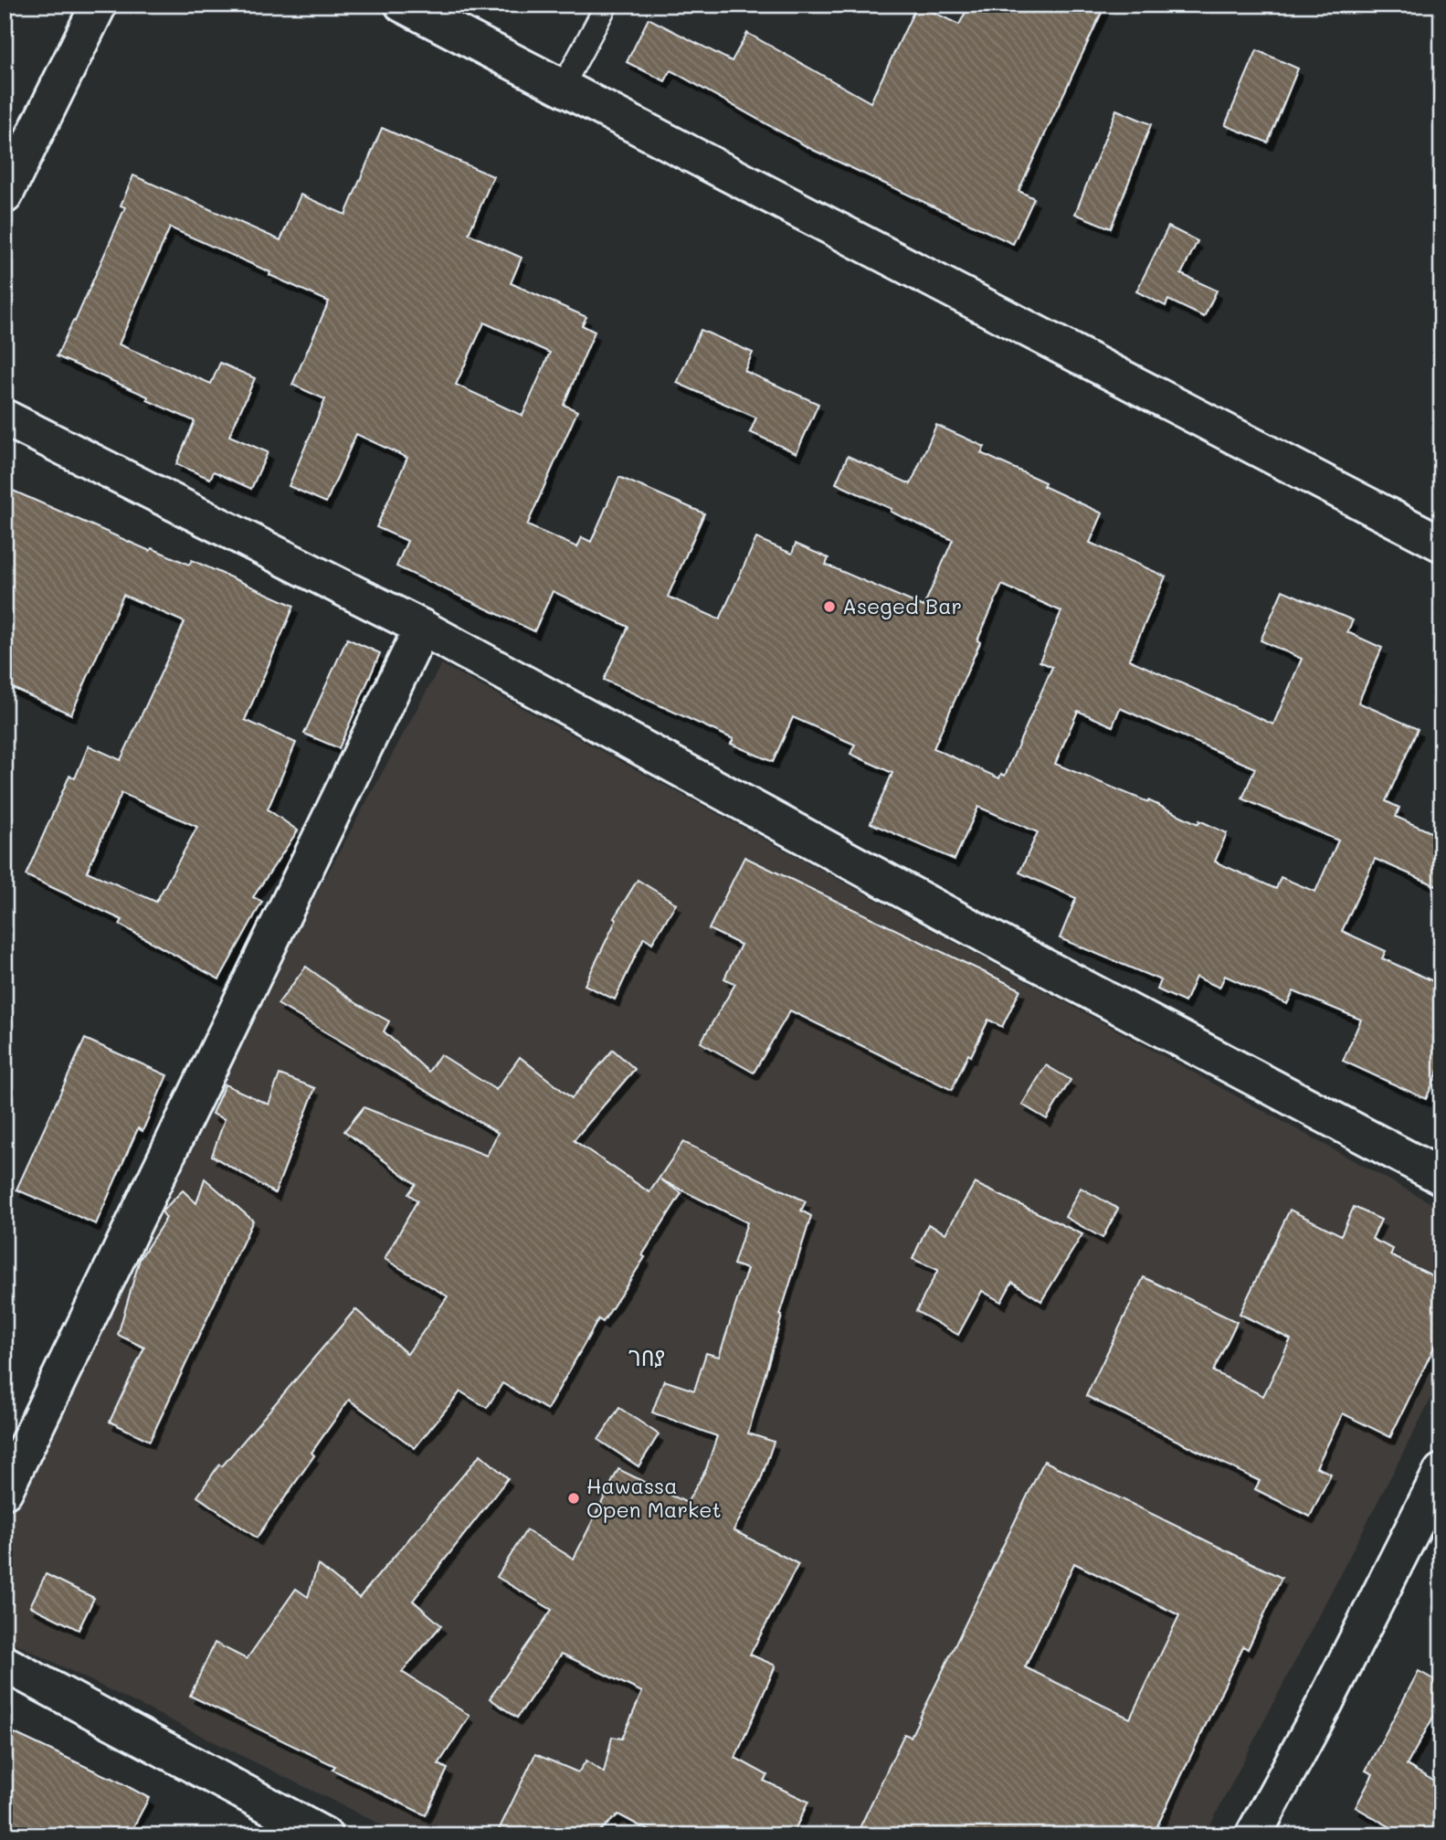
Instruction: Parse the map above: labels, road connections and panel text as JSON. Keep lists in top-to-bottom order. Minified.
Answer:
{"districts":["ገበያ"],"places":["Aseged Bar","Hawassa Open Market"]}
